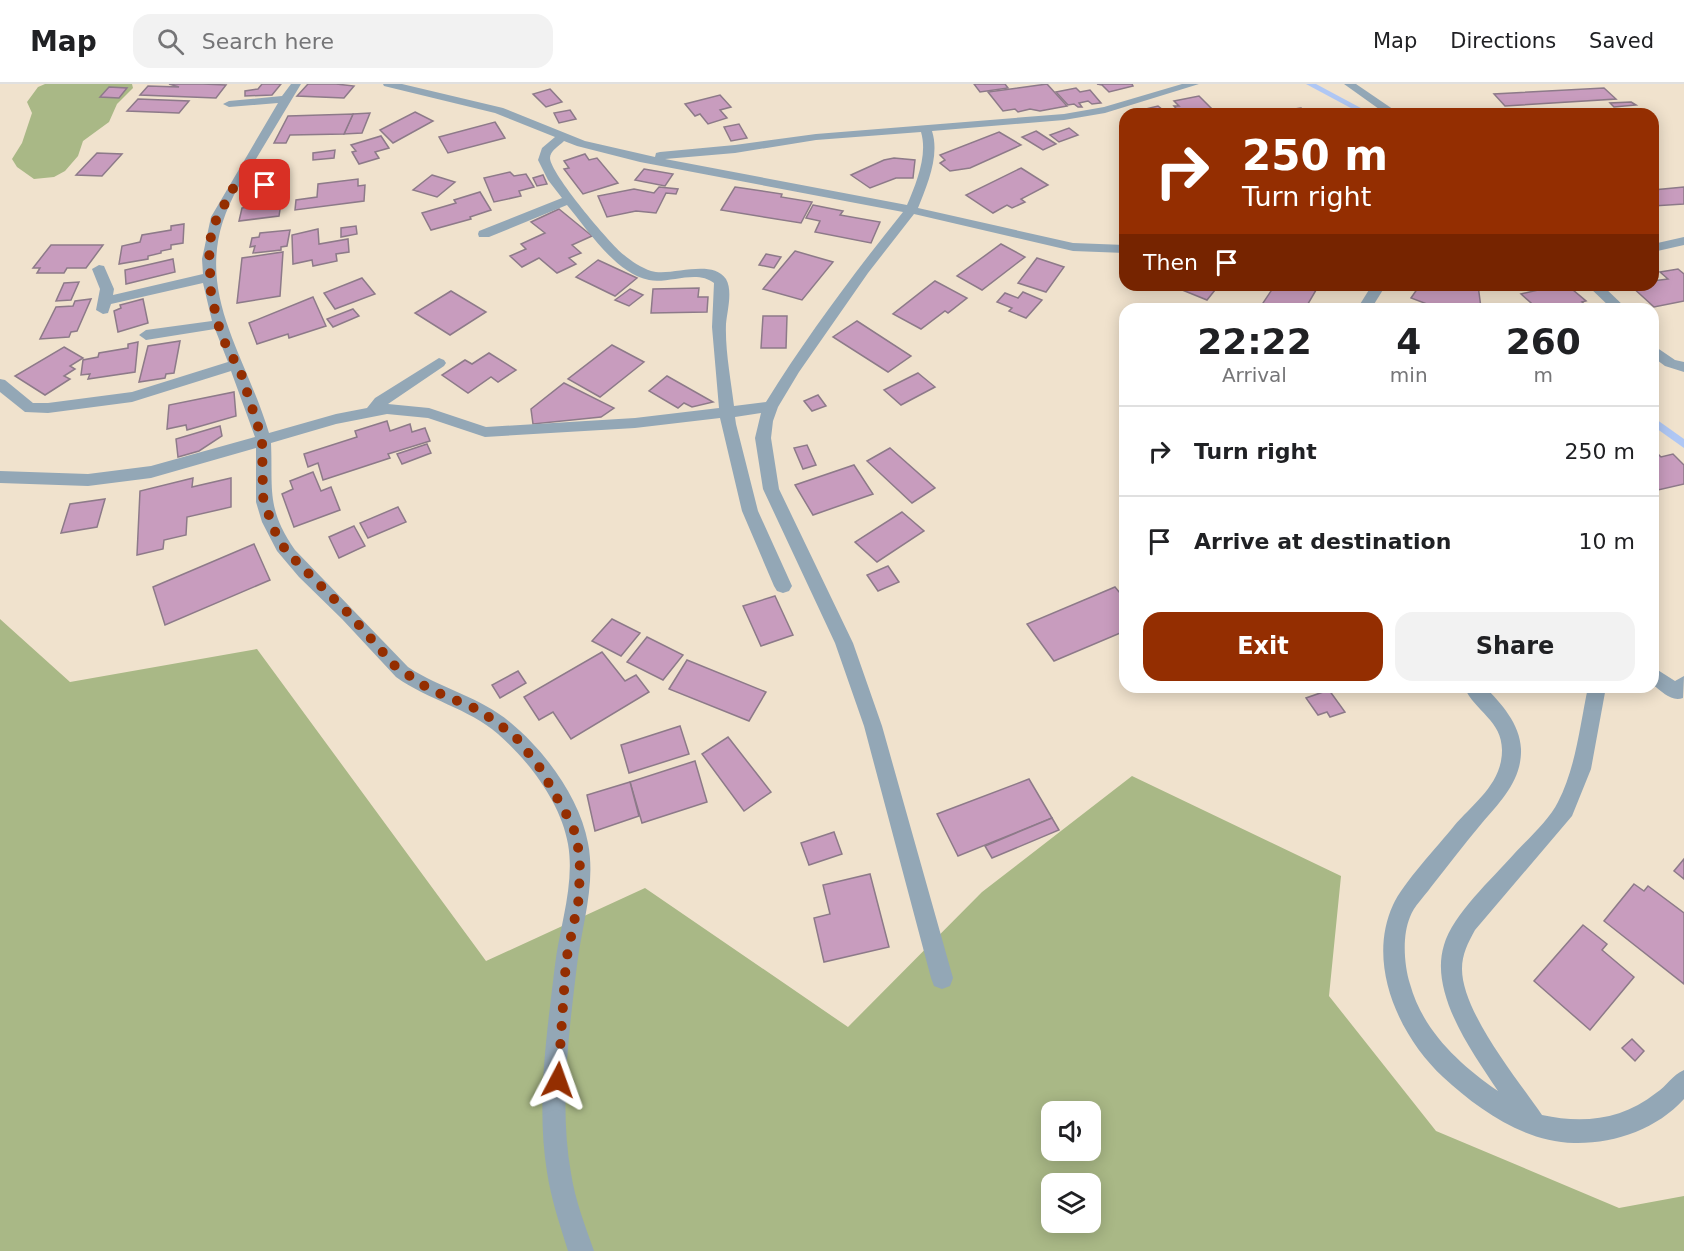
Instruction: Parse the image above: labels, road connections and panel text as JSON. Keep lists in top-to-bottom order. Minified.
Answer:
{"page":{"header":"Map","search":"Search here","nav":["Map","Directions","Saved"],"turn":["250 m","Turn right"],"then":"Then","eta":["22:22","Arrival","4","min","260","m"],"list":[{"name":"Turn right","value":"250 m"},{"name":"Arrive at destination","value":"10 m"}],"buttons":["Exit","Share"]}}
